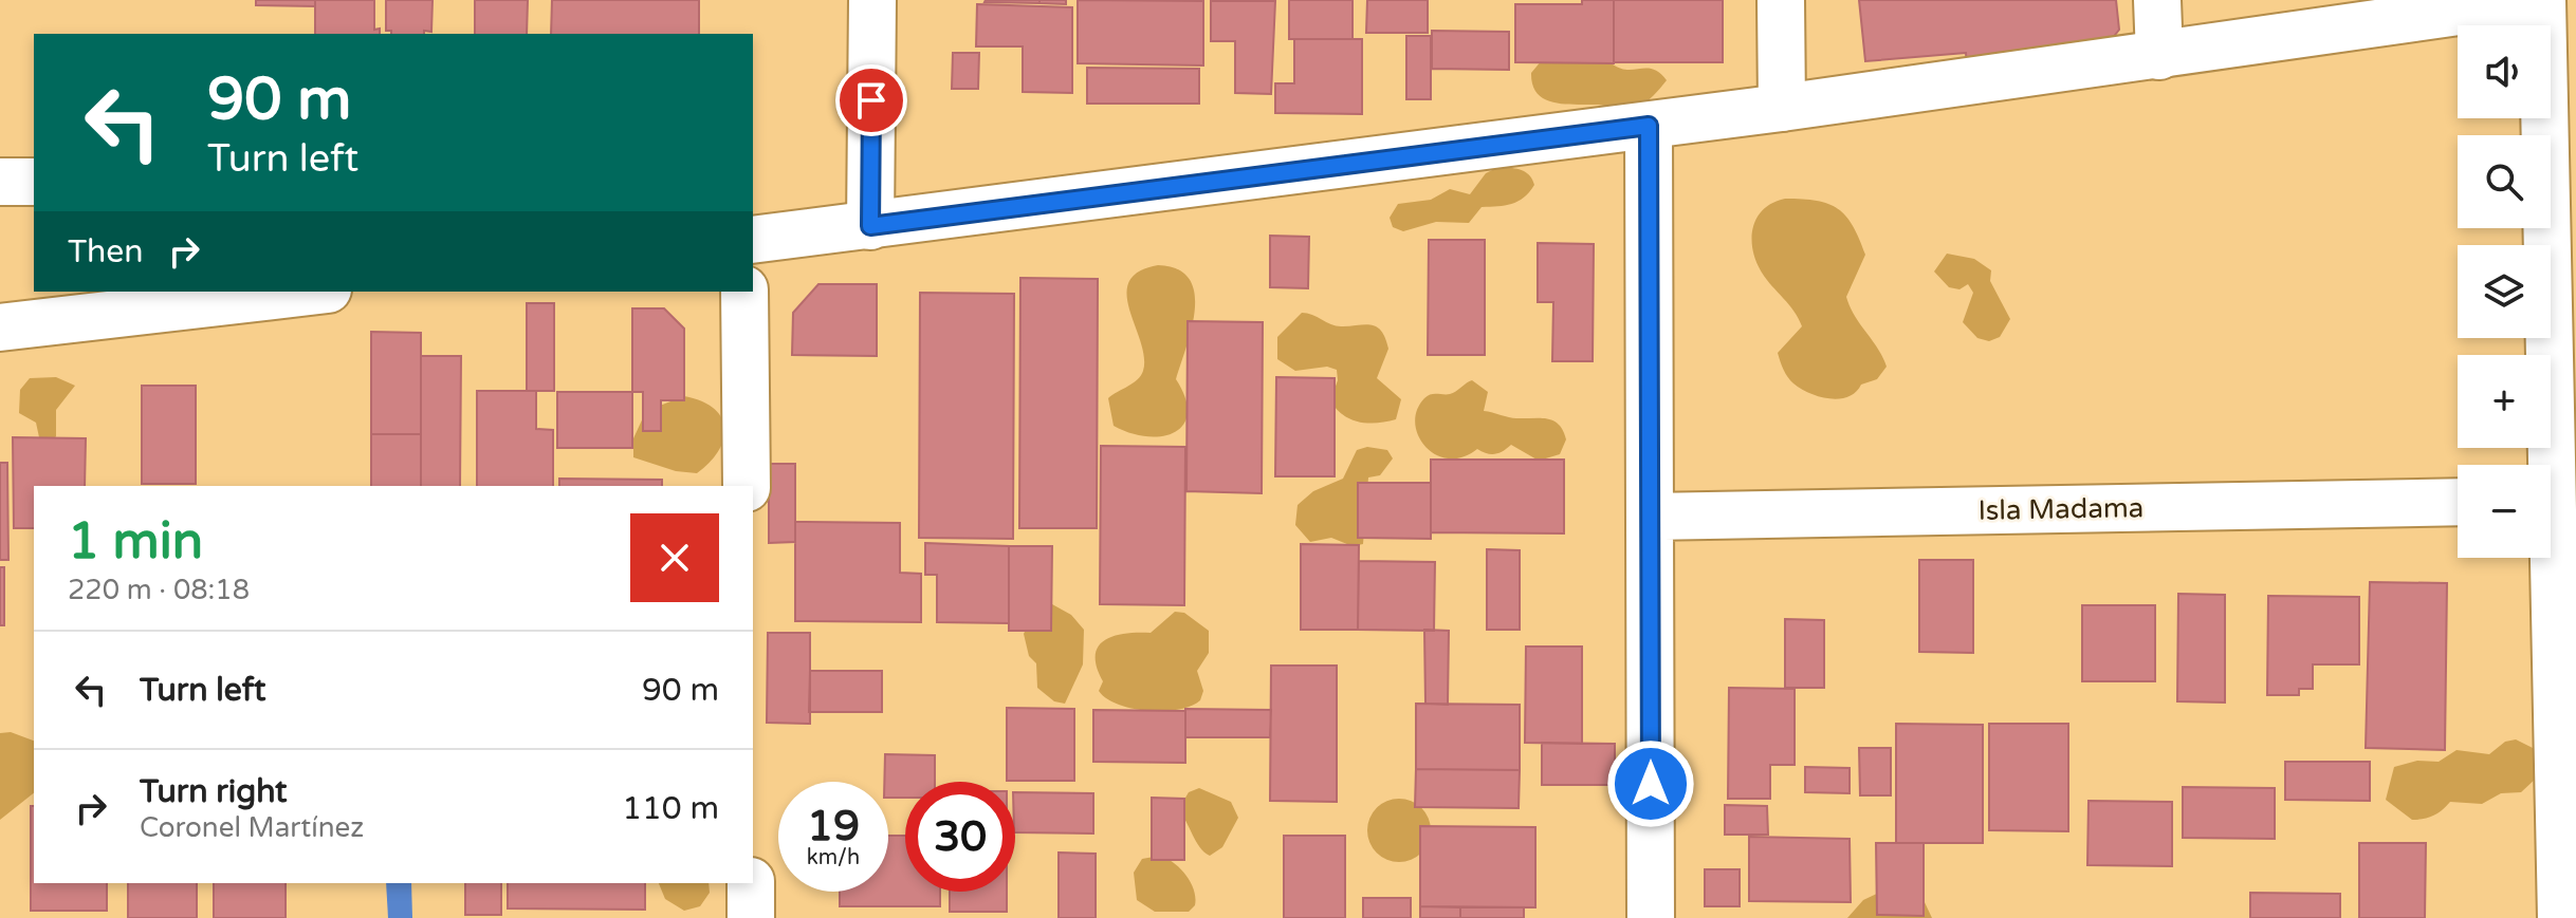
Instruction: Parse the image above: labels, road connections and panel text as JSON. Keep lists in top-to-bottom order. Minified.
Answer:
{"streets":{"street":["Isla Madama"]},"page":{"map_buttons":["+","−"],"turn":["90 m","Turn left"],"then":"Then","heading":["1 min","220 m · 08:18"],"list":[{"name":"Turn left","value":"90 m"},{"name":"Turn right","note":"Coronel Martínez","value":"110 m"}],"speed":"19 km/h","limit":"30"}}
